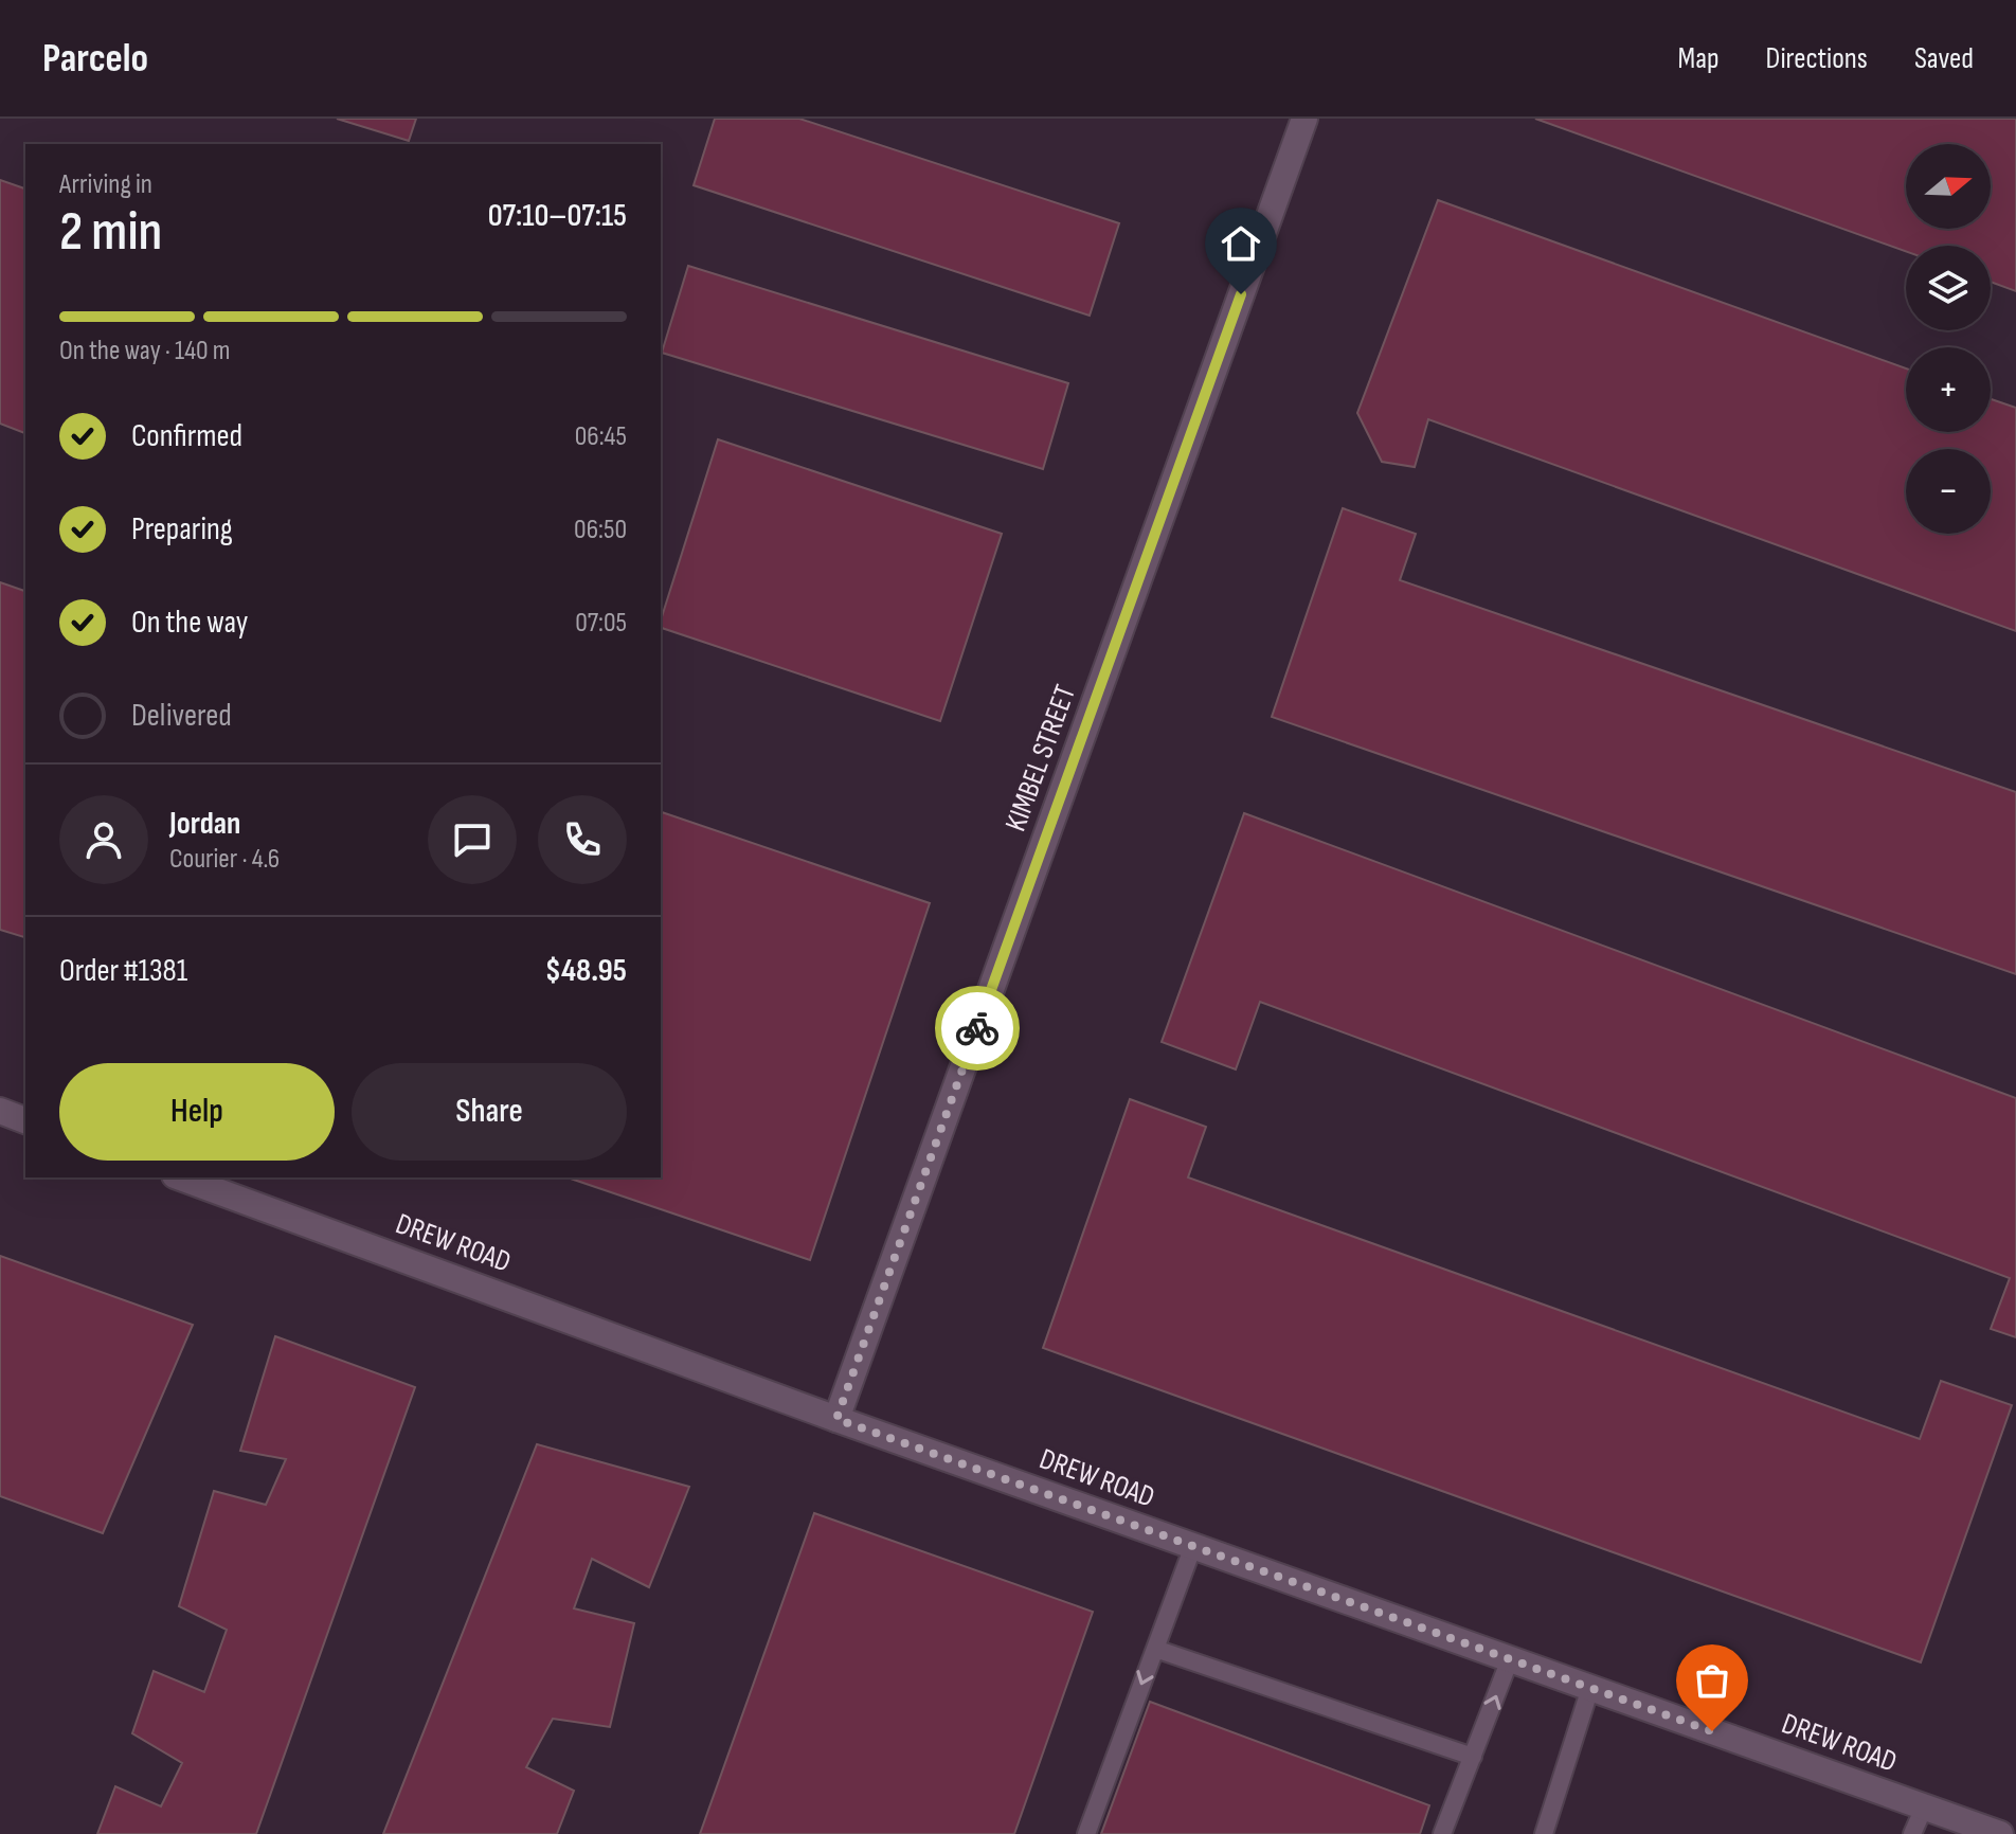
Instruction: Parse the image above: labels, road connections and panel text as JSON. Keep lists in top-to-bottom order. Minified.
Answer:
{"streets":{"street":["KIMBEL STREET","DREW ROAD"]},"crossings":[["KIMBEL STREET","DREW ROAD"]],"north":"right","page":{"header":"Parcelo","nav":["Map","Directions","Saved"],"map_buttons":["+","−"],"heading":["2 min","Arriving in","07:10–07:15"],"panel":["Jordan","Courier · 4.6","Order #1381","$48.95"],"bar":"On the way · 140 m","list":[["Confirmed","06:45"],["Preparing","06:50"],["On the way","07:05"],"Delivered"],"buttons":["Help","Share"]}}
